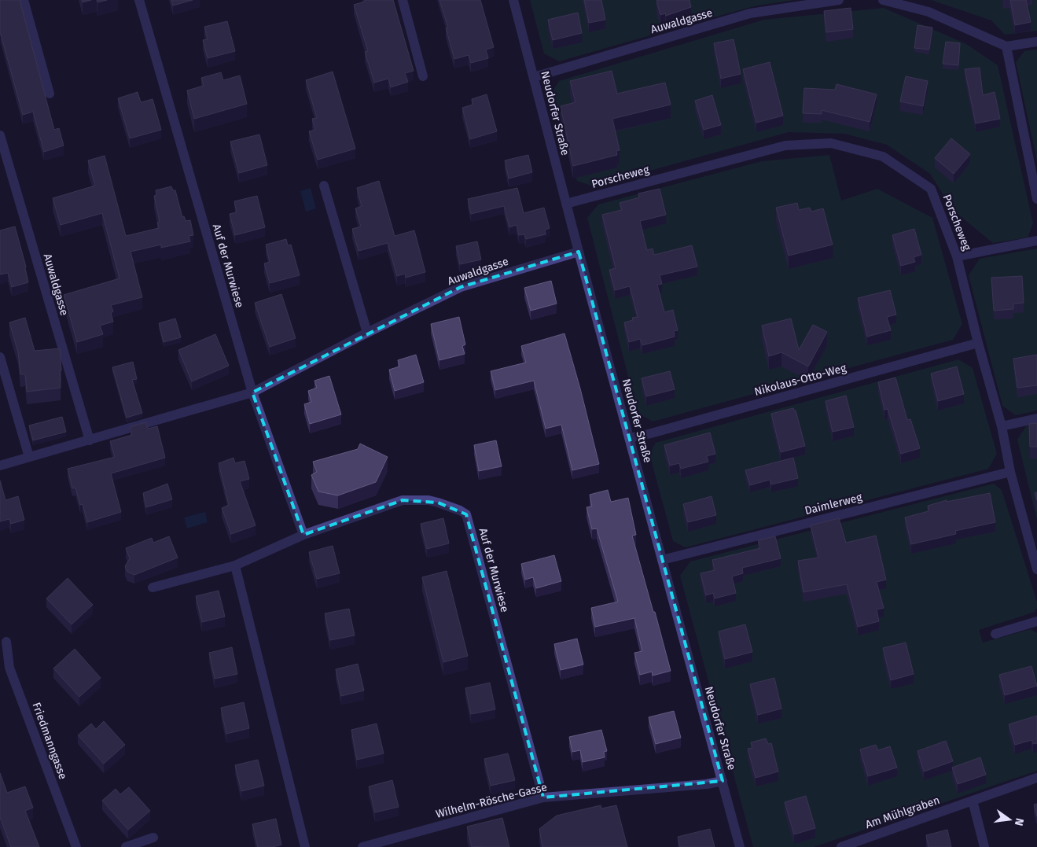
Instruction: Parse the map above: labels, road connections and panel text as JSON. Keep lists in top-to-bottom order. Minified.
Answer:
{"streets":{"street":["Auwaldgasse","Neudorfer Straße","Porscheweg","Auf der Murwiese","Nikolaus-Otto-Weg","Daimlerweg","Friedmanngasse","Wilhelm-Rösche-Gasse","Am Mühlgraben"]},"crossings":[["Auwaldgasse","Neudorfer Straße"],["Auwaldgasse","Auf der Murwiese"],["Neudorfer Straße","Porscheweg"],["Neudorfer Straße","Nikolaus-Otto-Weg"],["Neudorfer Straße","Daimlerweg"],["Neudorfer Straße","Wilhelm-Rösche-Gasse"],["Porscheweg","Nikolaus-Otto-Weg"],["Porscheweg","Daimlerweg"],["Auf der Murwiese","Wilhelm-Rösche-Gasse"]],"north":"right"}
